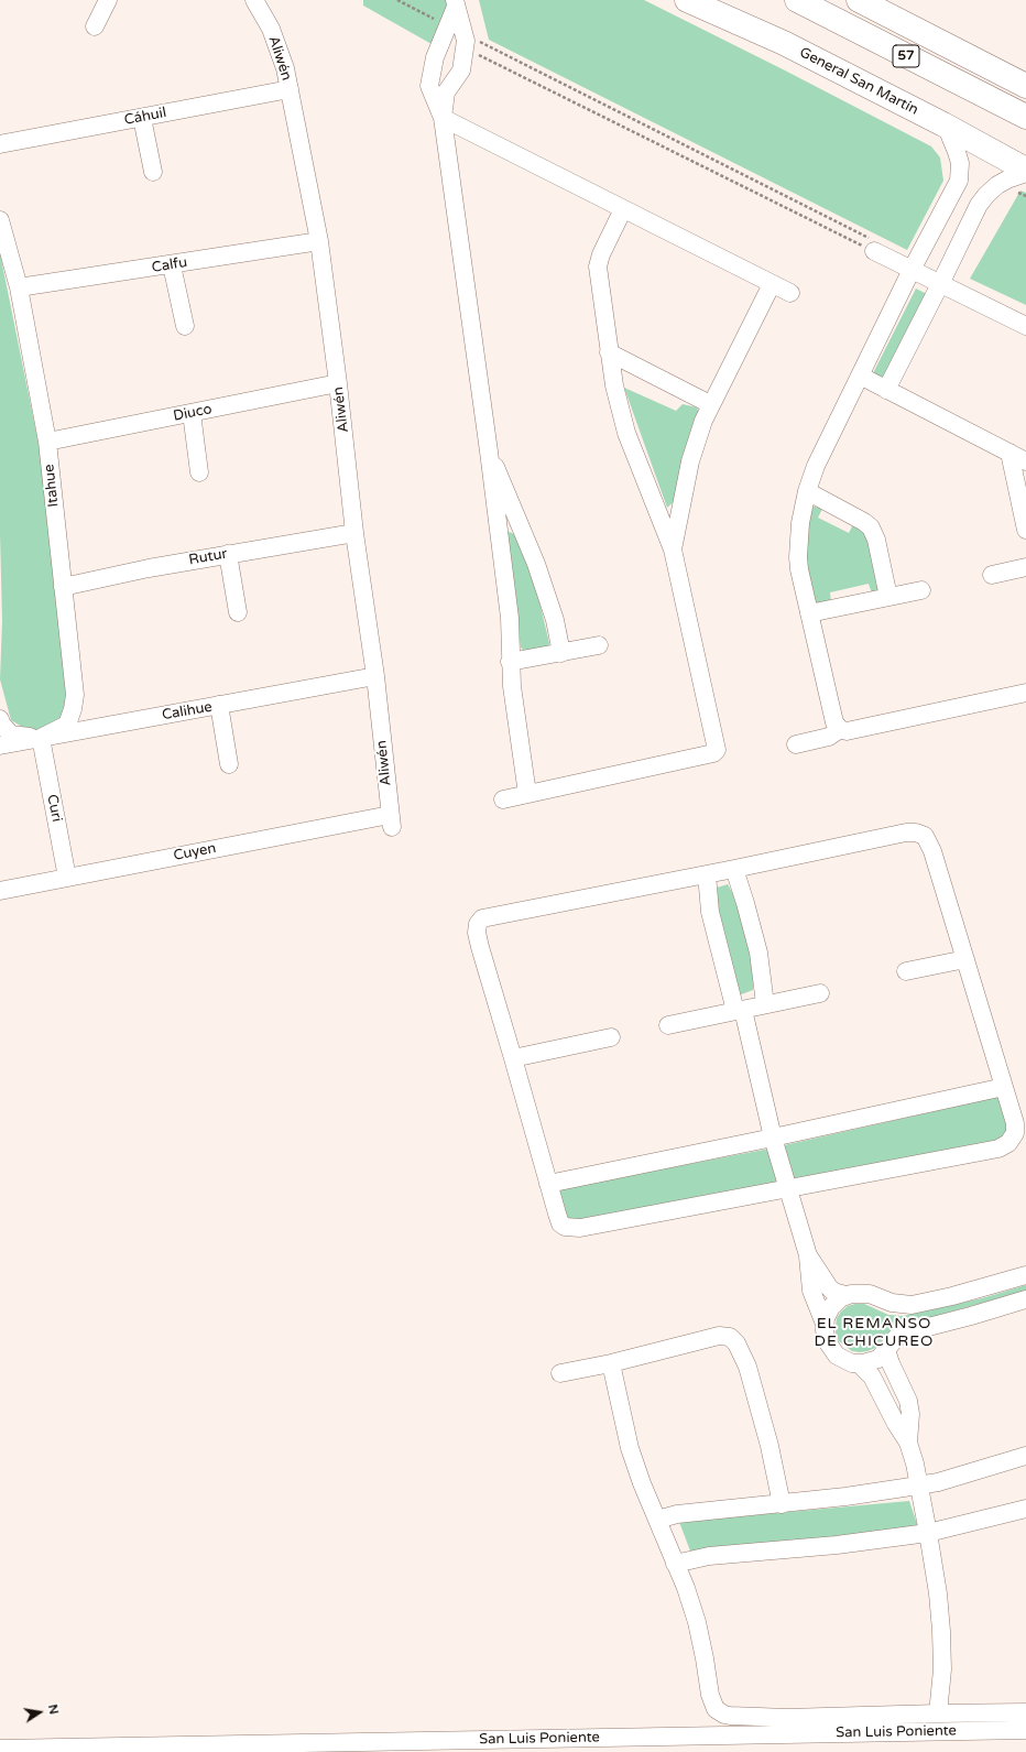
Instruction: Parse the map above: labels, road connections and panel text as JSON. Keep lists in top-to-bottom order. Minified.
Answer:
{"streets":{"main road":["57","General San Martín"],"street":["Aliwén","Cáhuil","Calfu","Diuco","Itahue","Rutur","Calihue","Curi","Cuyen","San Luis Poniente"]},"crossings":[["Aliwén","Cáhuil"],["Aliwén","Calfu"],["Aliwén","Diuco"],["Aliwén","Rutur"],["Aliwén","Calihue"],["Aliwén","Cuyen"],["Calfu","Itahue"],["Diuco","Itahue"],["Itahue","Rutur"],["Itahue","Calihue"],["Itahue","Curi"],["Calihue","Curi"],["Curi","Cuyen"]],"districts":["EL REMANSO DE CHICUREO"],"north":"right"}
